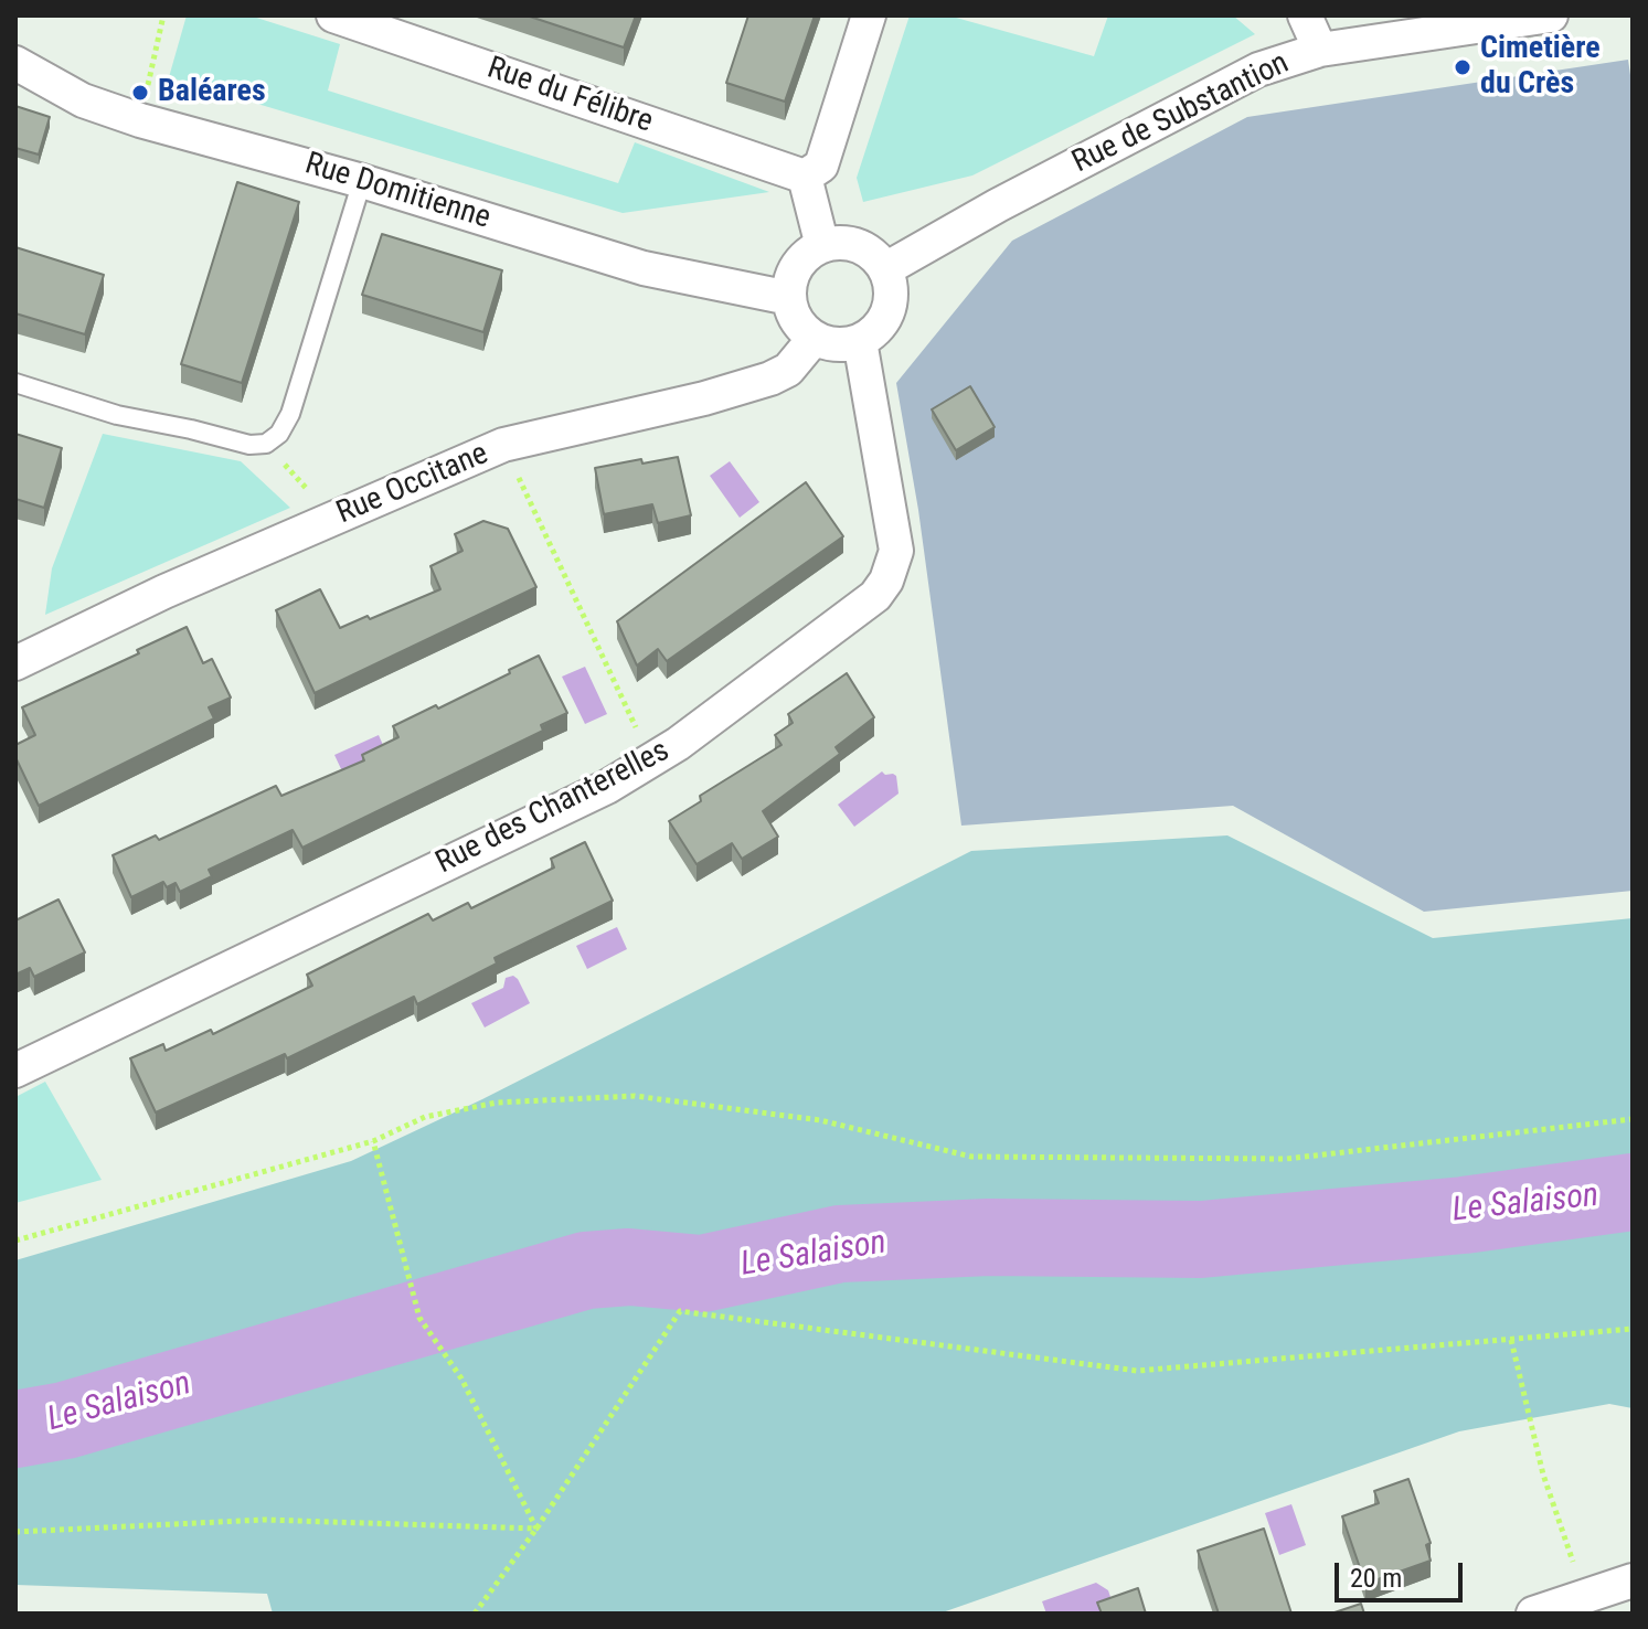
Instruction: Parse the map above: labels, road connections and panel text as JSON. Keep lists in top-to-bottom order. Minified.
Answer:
{"streets":{"street":["Rue du Félibre","Rue de Substantion","Rue Domitienne","Rue Occitane","Rue des Chanterelles"]},"crossings":[["Rue de Substantion","Rue Domitienne"],["Rue de Substantion","Rue Occitane"],["Rue de Substantion","Rue des Chanterelles"],["Rue Domitienne","Rue Occitane"],["Rue Domitienne","Rue des Chanterelles"],["Rue Occitane","Rue des Chanterelles"]],"water":["Le Salaison"],"places":["Cimetière du Crès","Baléares"],"scale_bar":"20 m"}
